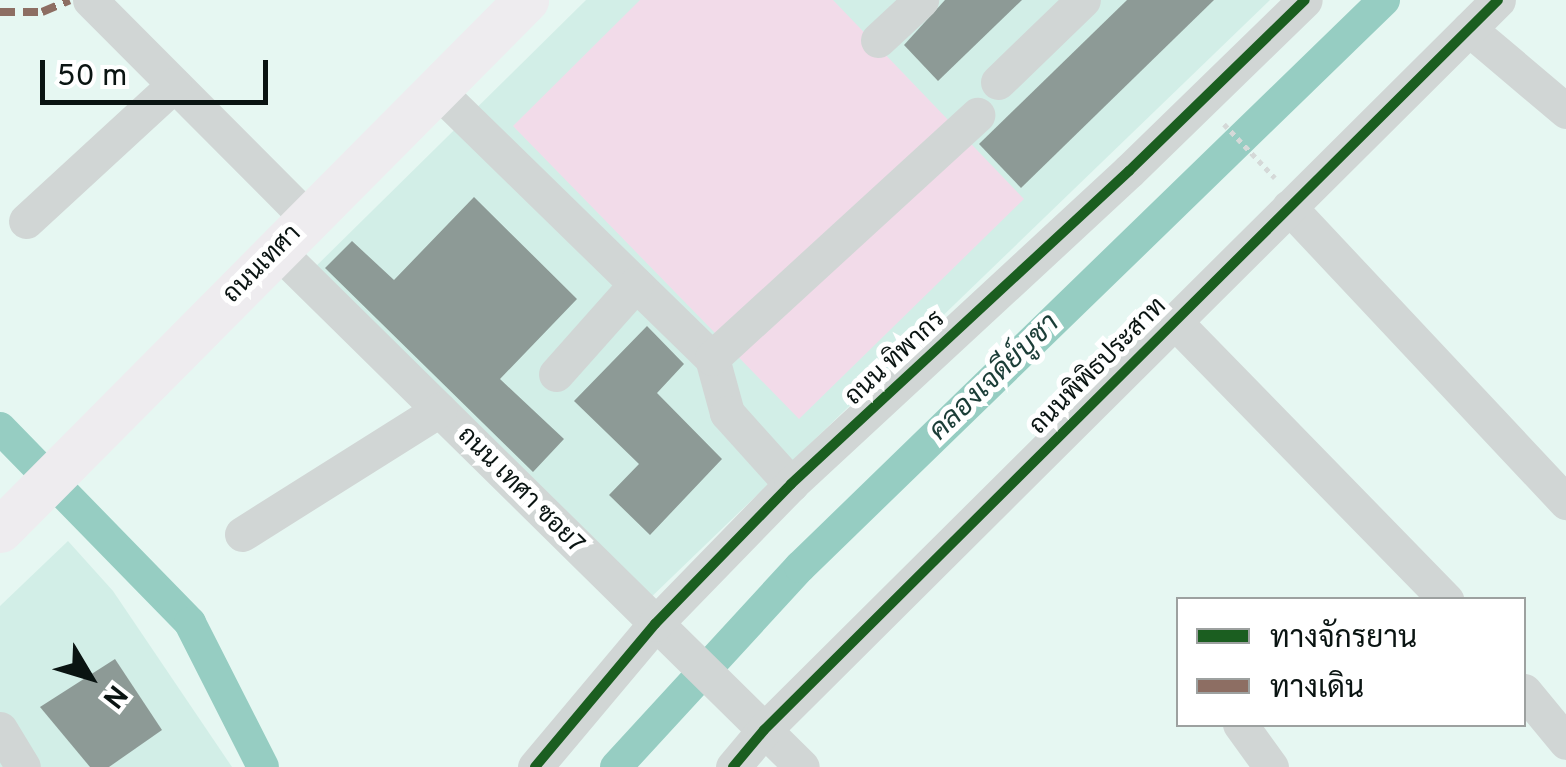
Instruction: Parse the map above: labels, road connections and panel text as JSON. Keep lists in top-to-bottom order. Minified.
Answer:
{"streets":{"main road":["ถนนเทศา"],"street":["ถนน ทิพากร","ถนนพิพิธประสาท","ถนน เทศา ซอย7"]},"crossings":[["ถนนเทศา","ถนน เทศา ซอย7"],["ถนน ทิพากร","ถนน เทศา ซอย7"],["ถนนพิพิธประสาท","ถนน เทศา ซอย7"]],"water":["คลองเจดีย์บูชา"],"legend":["ทางจักรยาน","ทางเดิน"],"scale_bar":"50 m","north":"bottom right"}
